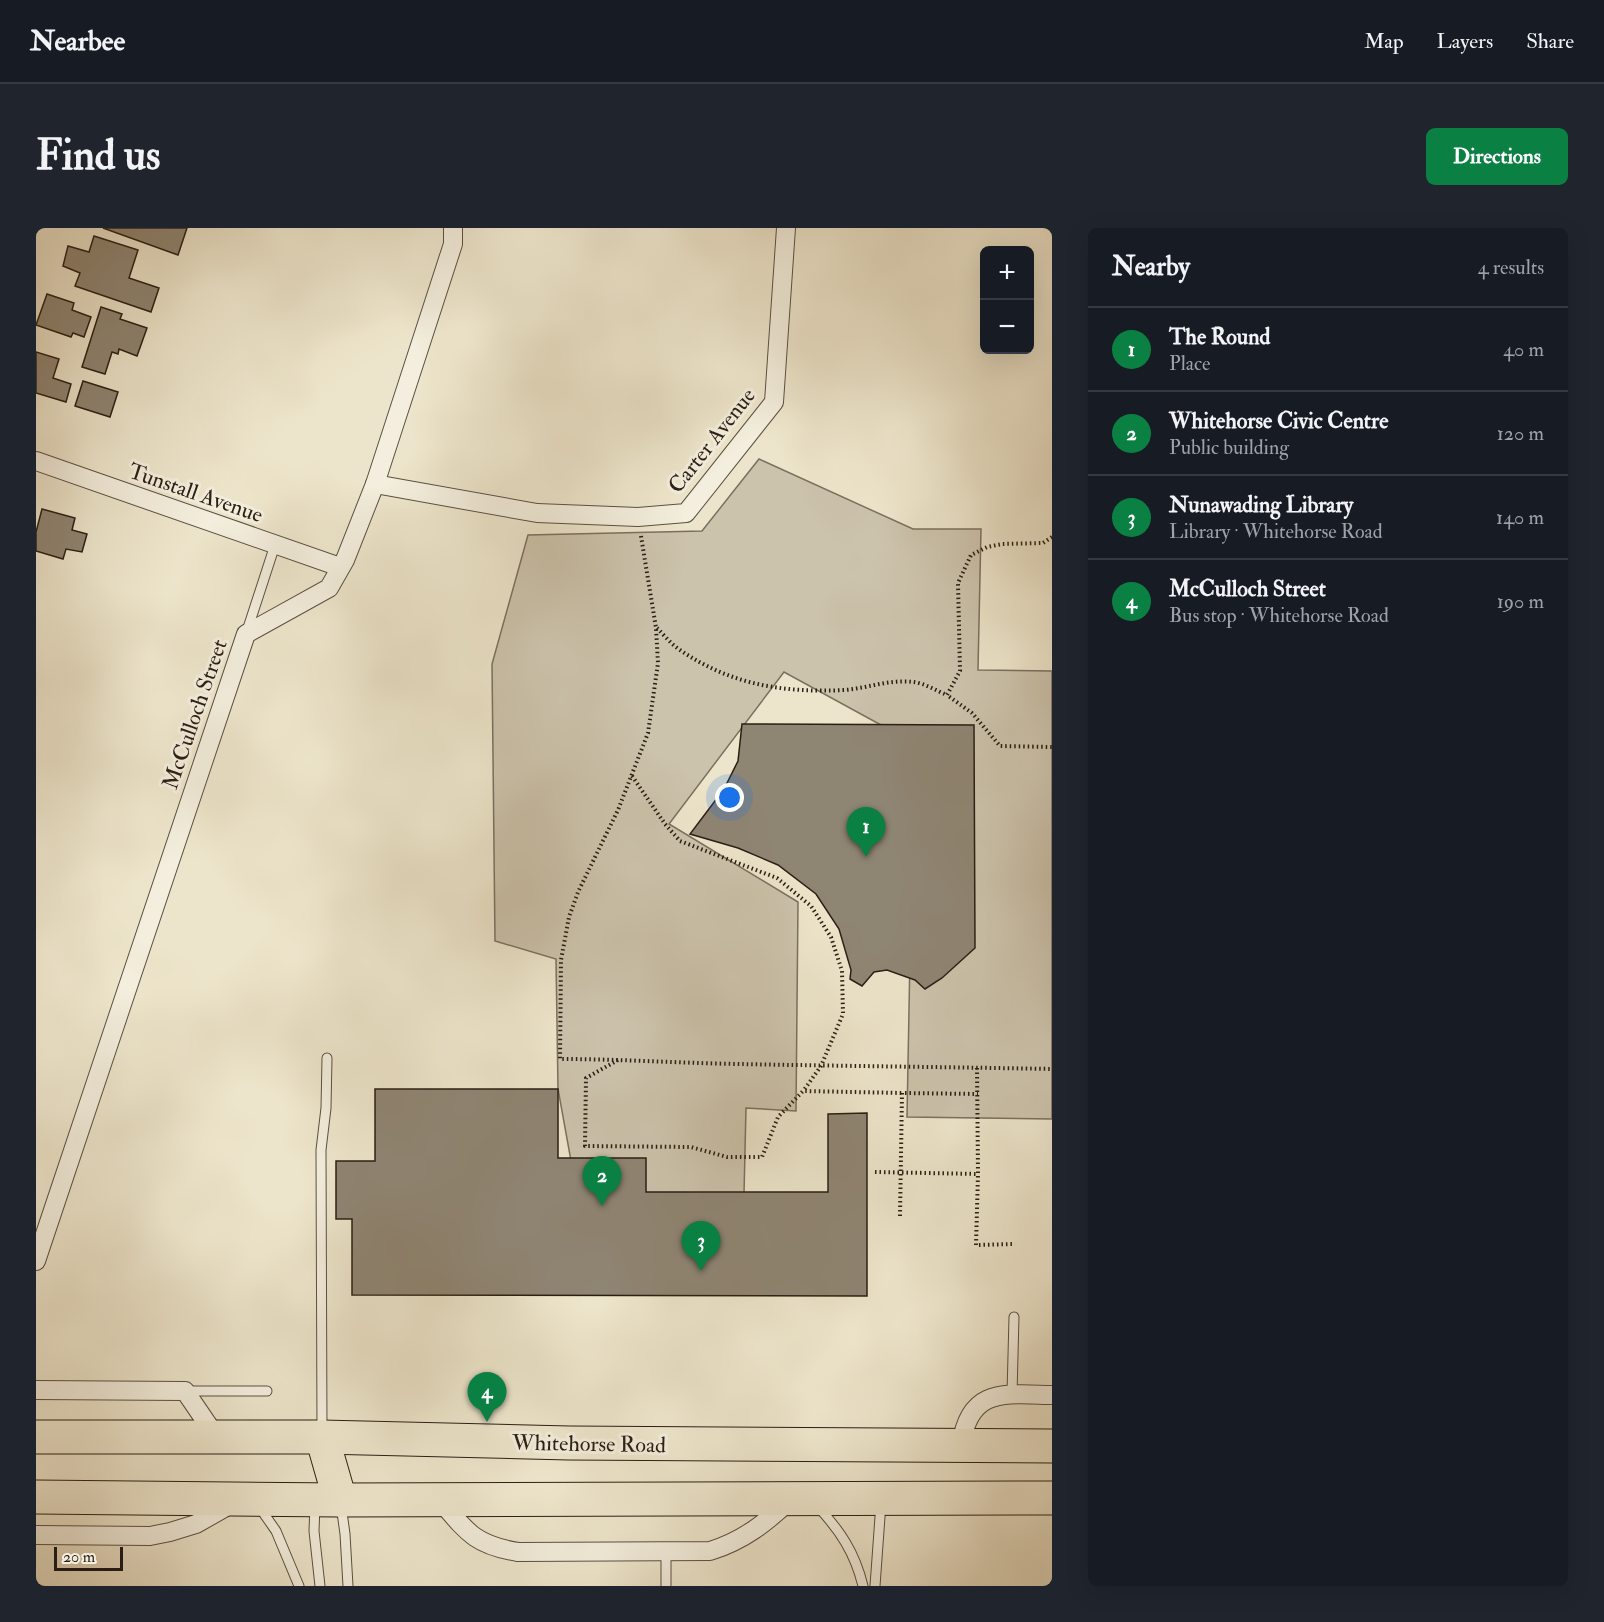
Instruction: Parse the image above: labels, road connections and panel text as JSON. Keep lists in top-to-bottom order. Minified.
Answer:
{"streets":{"highway":["Whitehorse Road"],"street":["Carter Avenue","Tunstall Avenue","McCulloch Street"]},"crossings":[["Carter Avenue","McCulloch Street"],["Tunstall Avenue","McCulloch Street"]],"scale_bar":"20 m","page":{"header":"Nearbee","nav":["Map","Layers","Share"],"buttons":"Directions","title":"Find us","heading":["Nearby","4 results"],"map_buttons":["+","−"],"list":[{"mark":"1","name":"The Round","note":"Place","value":"40 m"},{"mark":"2","name":"Whitehorse Civic Centre","note":"Public building","value":"120 m"},{"mark":"3","name":"Nunawading Library","note":"Library · Whitehorse Road","value":"140 m"},{"mark":"4","name":"McCulloch Street","note":"Bus stop · Whitehorse Road","value":"190 m"}],"pins":["1","2","3","4"],"scale":"20 m"}}
